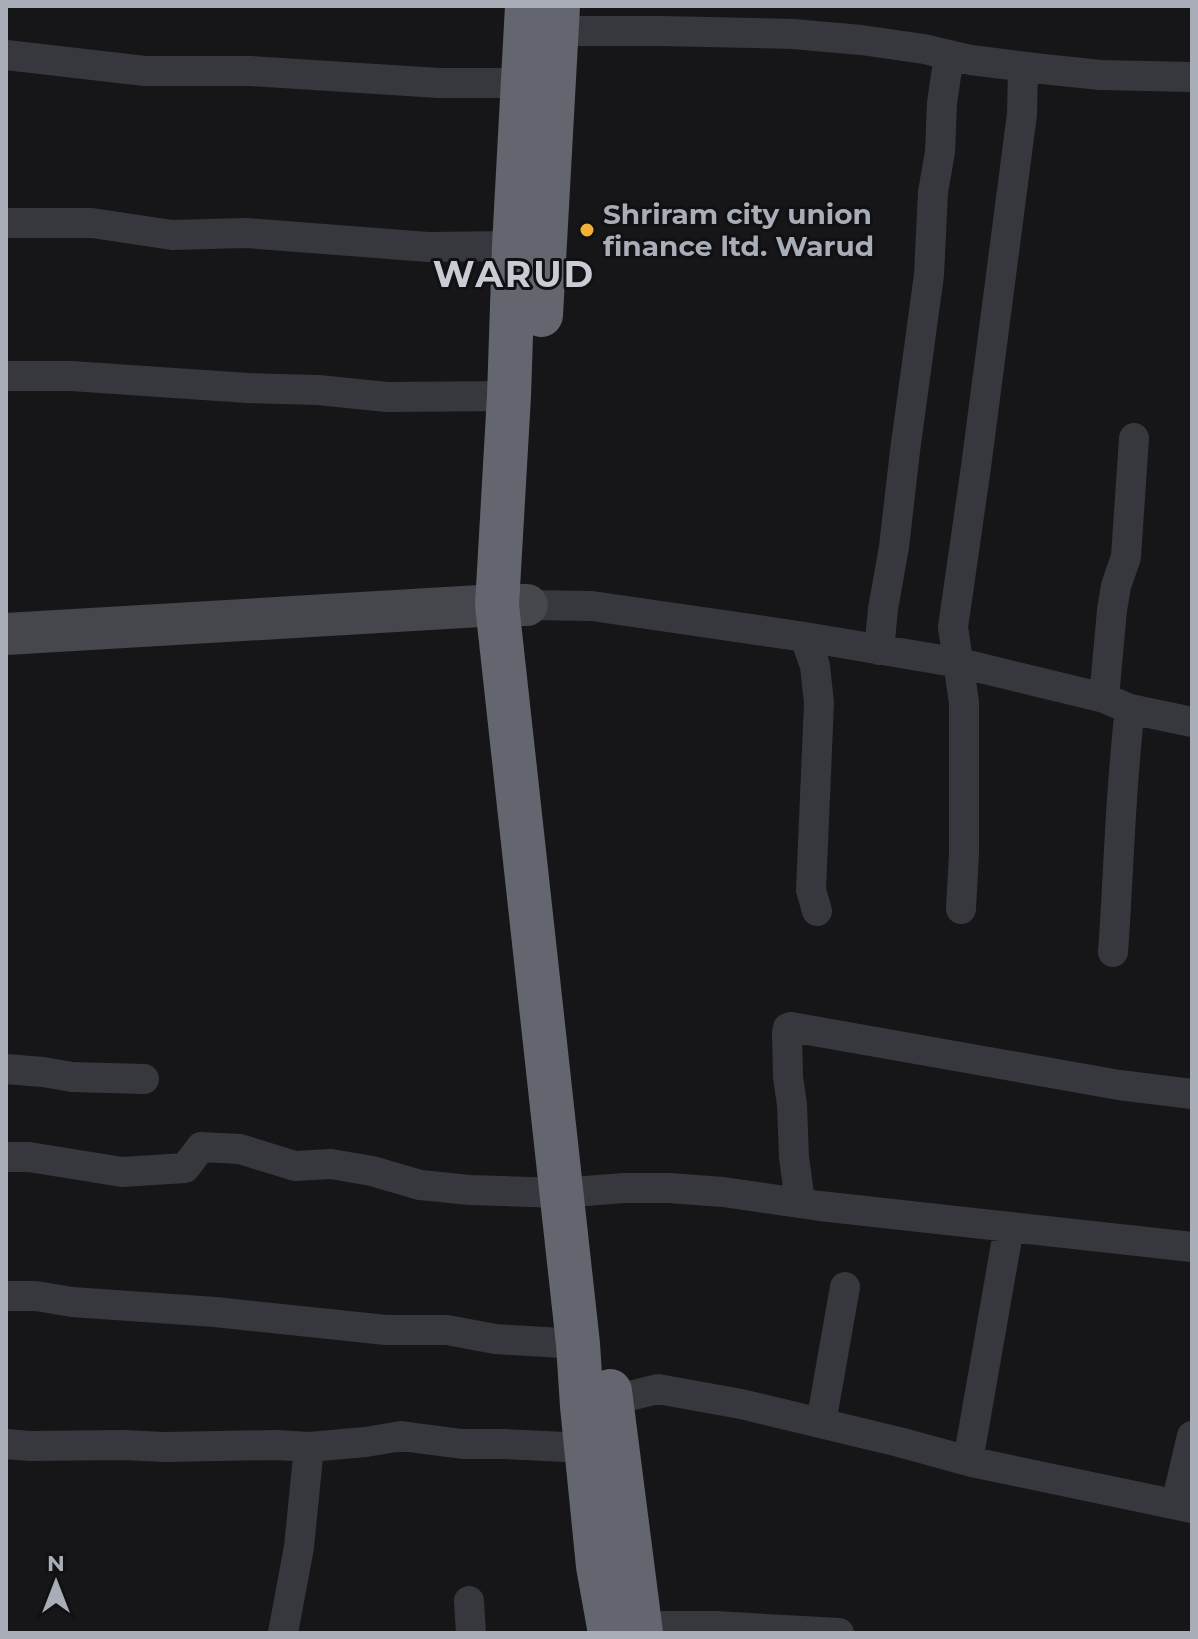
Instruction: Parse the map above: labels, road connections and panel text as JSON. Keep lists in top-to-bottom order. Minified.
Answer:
{"districts":["WARUD"],"places":["Shriram city union finance ltd. Warud"],"north":"top"}
